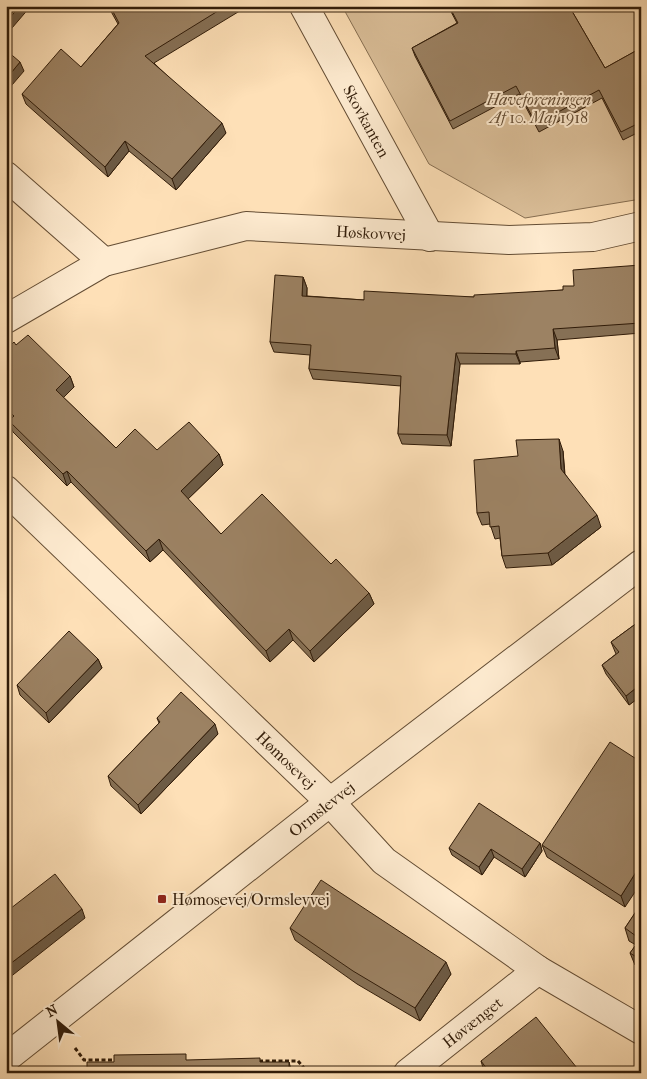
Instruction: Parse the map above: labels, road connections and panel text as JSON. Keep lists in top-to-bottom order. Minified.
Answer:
{"streets":{"street":["Skovkanten","Høskovvej","Hømosevej","Ormslevvej","Høvænget"]},"crossings":[["Skovkanten","Høskovvej"],["Hømosevej","Ormslevvej"],["Hømosevej","Høvænget"]],"parks":["Haveforeningen Af 10. Maj 1918"],"places":{"transit":["Hømosevej/Ormslevvej"]},"north":"top left"}
